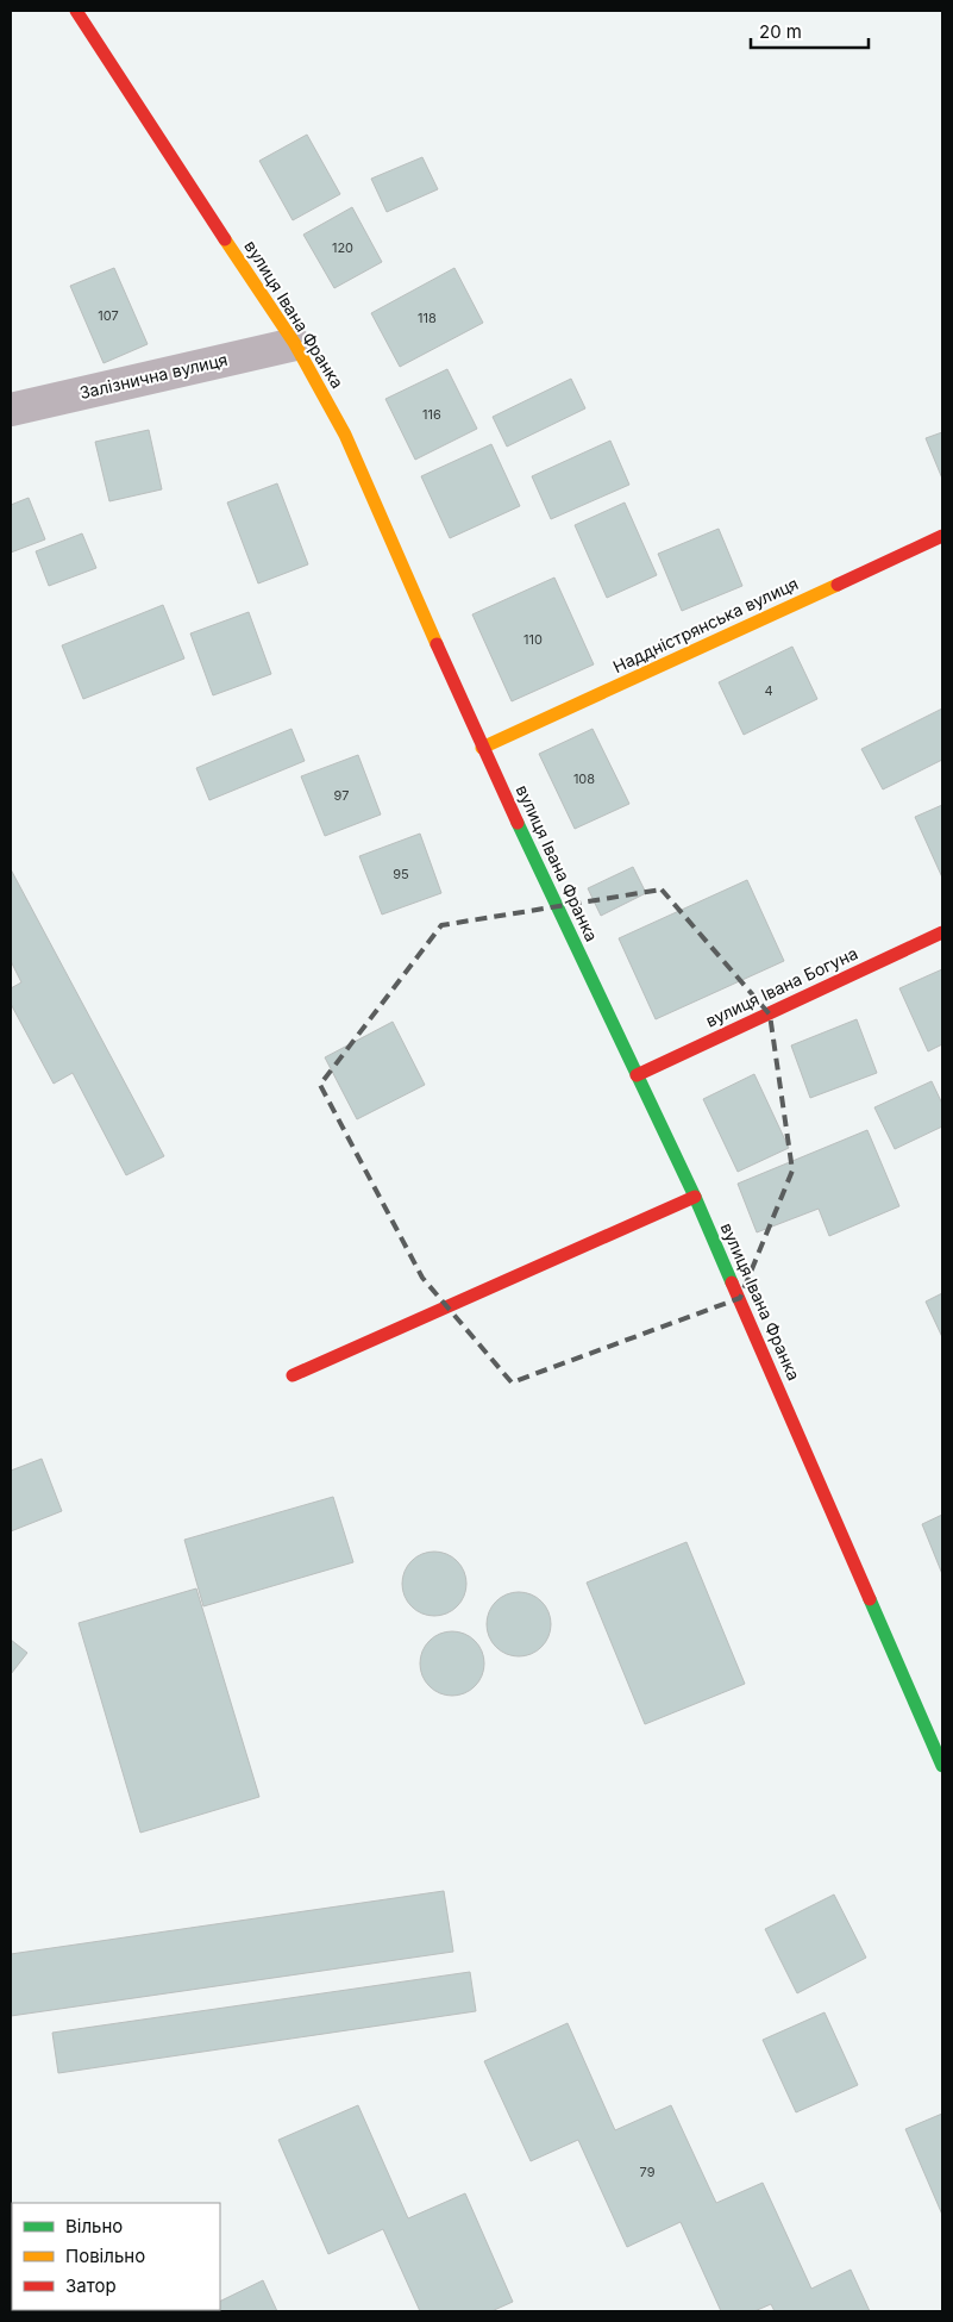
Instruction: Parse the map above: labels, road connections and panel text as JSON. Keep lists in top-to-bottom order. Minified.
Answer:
{"streets":{"main road":["вулиця Івана Франка","Наддністрянська вулиця","вулиця Івана Богуна"],"street":["Залізнична вулиця"]},"crossings":[["вулиця Івана Франка","Залізнична вулиця"],["вулиця Івана Франка","Наддністрянська вулиця"],["вулиця Івана Франка","вулиця Івана Богуна"]],"house_numbers":["120","107","118","116","110","4","108","97","95","79"],"legend":["Вільно","Повільно","Затор"],"scale_bar":"20 m"}
